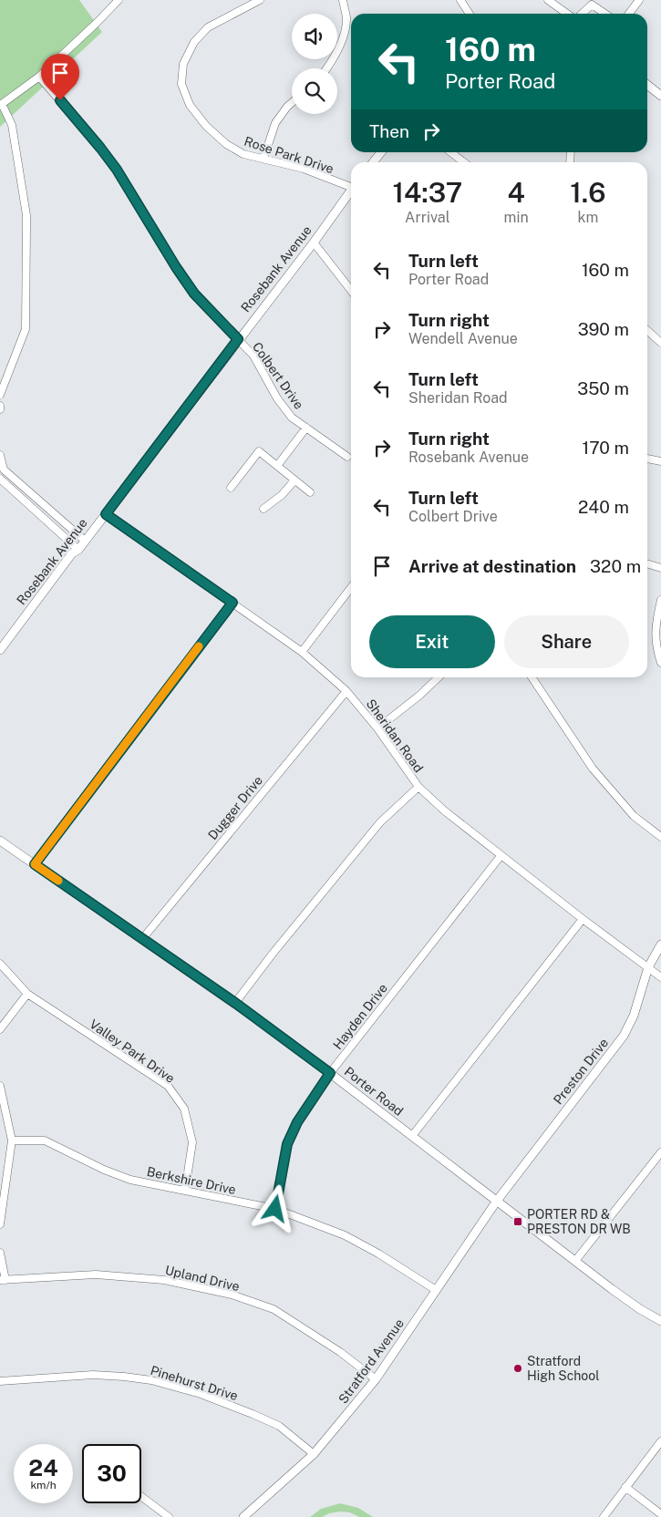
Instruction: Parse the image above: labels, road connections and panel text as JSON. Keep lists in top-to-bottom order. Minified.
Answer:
{"streets":{"street":["Rose Park Drive","Rosebank Avenue","Colbert Drive","Sheridan Road","Dugger Drive","Hayden Drive","Valley Park Drive","Preston Drive","Porter Road","Berkshire Drive","Upland Drive","Stratford Avenue","Pinehurst Drive"]},"crossings":[["Rosebank Avenue","Colbert Drive"],["Rosebank Avenue","Sheridan Road"],["Sheridan Road","Dugger Drive"],["Sheridan Road","Hayden Drive"],["Sheridan Road","Preston Drive"],["Dugger Drive","Porter Road"],["Hayden Drive","Porter Road"],["Hayden Drive","Berkshire Drive"],["Valley Park Drive","Berkshire Drive"],["Preston Drive","Porter Road"],["Preston Drive","Stratford Avenue"],["Porter Road","Stratford Avenue"],["Berkshire Drive","Stratford Avenue"],["Upland Drive","Stratford Avenue"],["Stratford Avenue","Pinehurst Drive"]],"places":{"transit":["PORTER RD & PRESTON DR WB"],"other":["Stratford High School"]},"page":{"turn":["160 m","Porter Road"],"then":"Then","eta":["14:37","Arrival","4","min","1.6","km"],"list":[{"name":"Turn left","note":"Porter Road","value":"160 m"},{"name":"Turn right","note":"Wendell Avenue","value":"390 m"},{"name":"Turn left","note":"Sheridan Road","value":"350 m"},{"name":"Turn right","note":"Rosebank Avenue","value":"170 m"},{"name":"Turn left","note":"Colbert Drive","value":"240 m"},{"name":"Arrive at destination","value":"320 m"}],"buttons":["Exit","Share"],"speed":"24 km/h","limit":"30"}}
